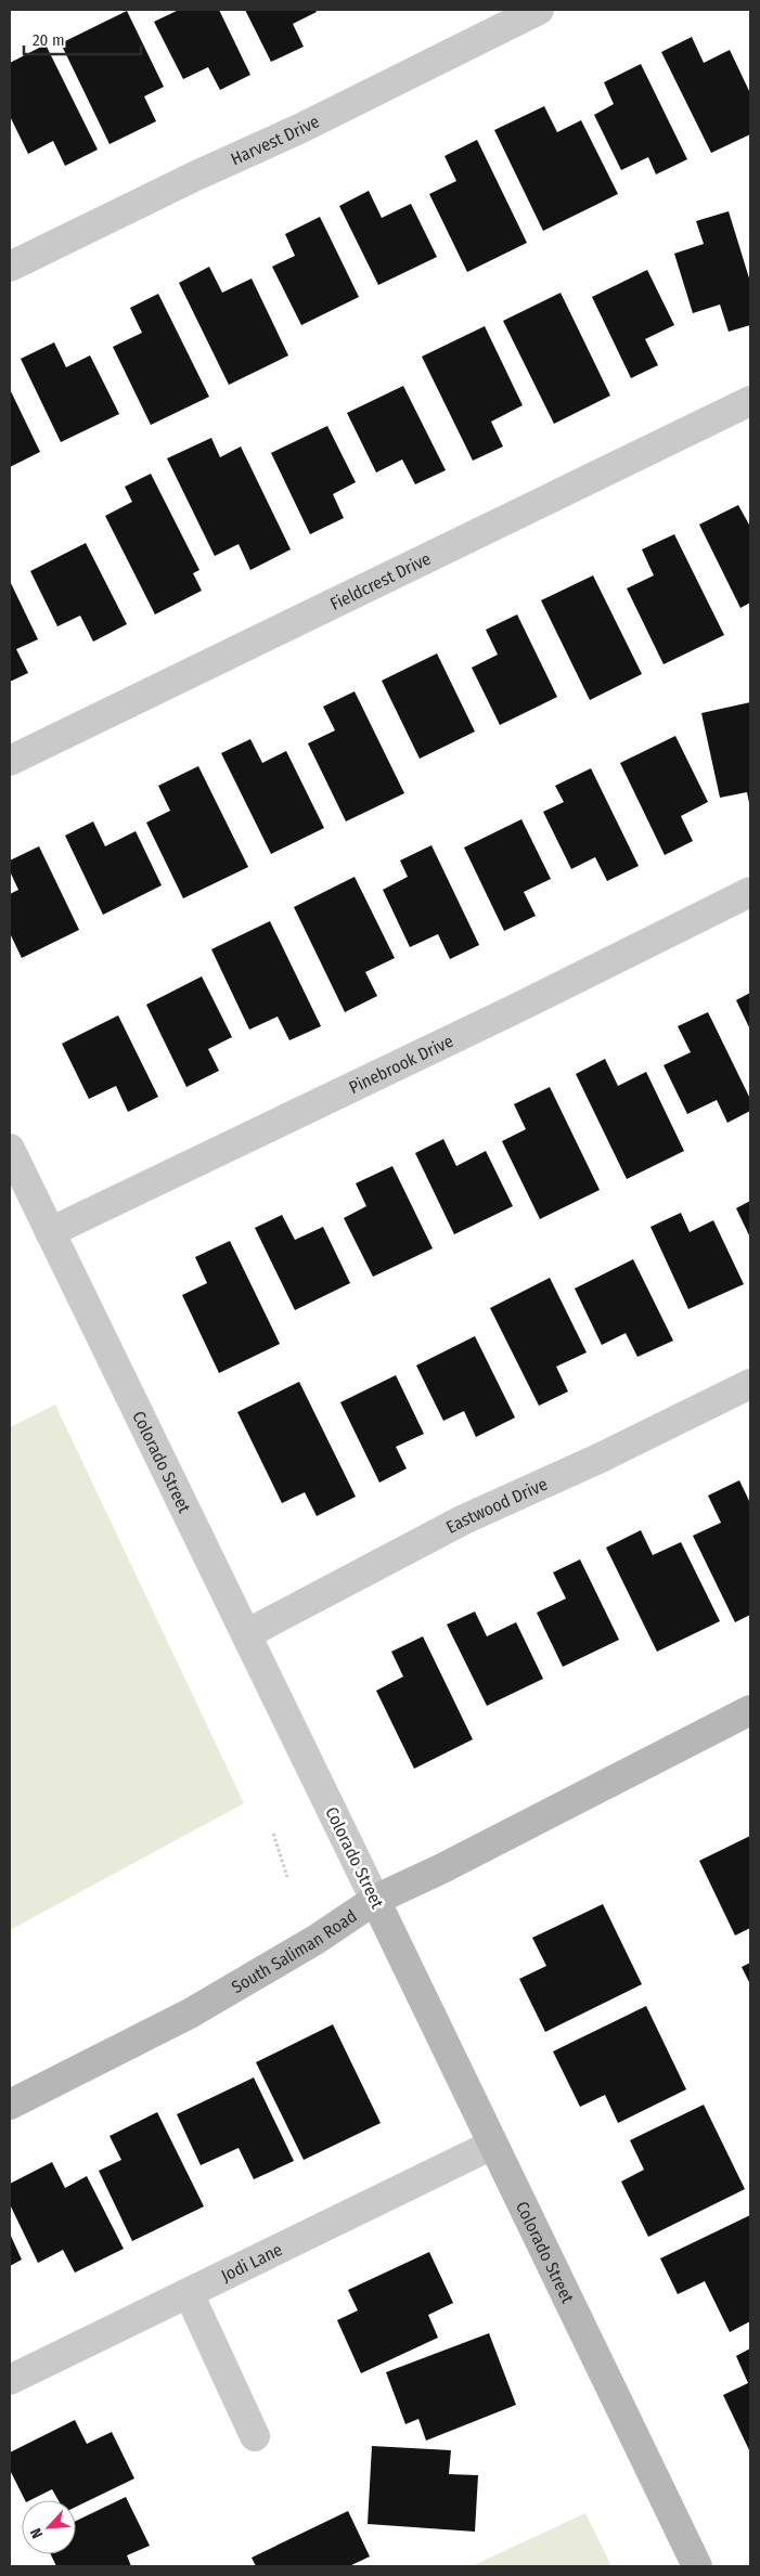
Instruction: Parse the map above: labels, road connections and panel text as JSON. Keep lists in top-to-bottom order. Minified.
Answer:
{"streets":{"street":["Harvest Drive","Fieldcrest Drive","Pinebrook Drive","Colorado Street","Eastwood Drive","South Saliman Road","Jodi Lane"]},"crossings":[["Pinebrook Drive","Colorado Street"],["Colorado Street","Eastwood Drive"],["Colorado Street","South Saliman Road"],["Colorado Street","Jodi Lane"]],"scale_bar":"20 m","north":"bottom left"}
